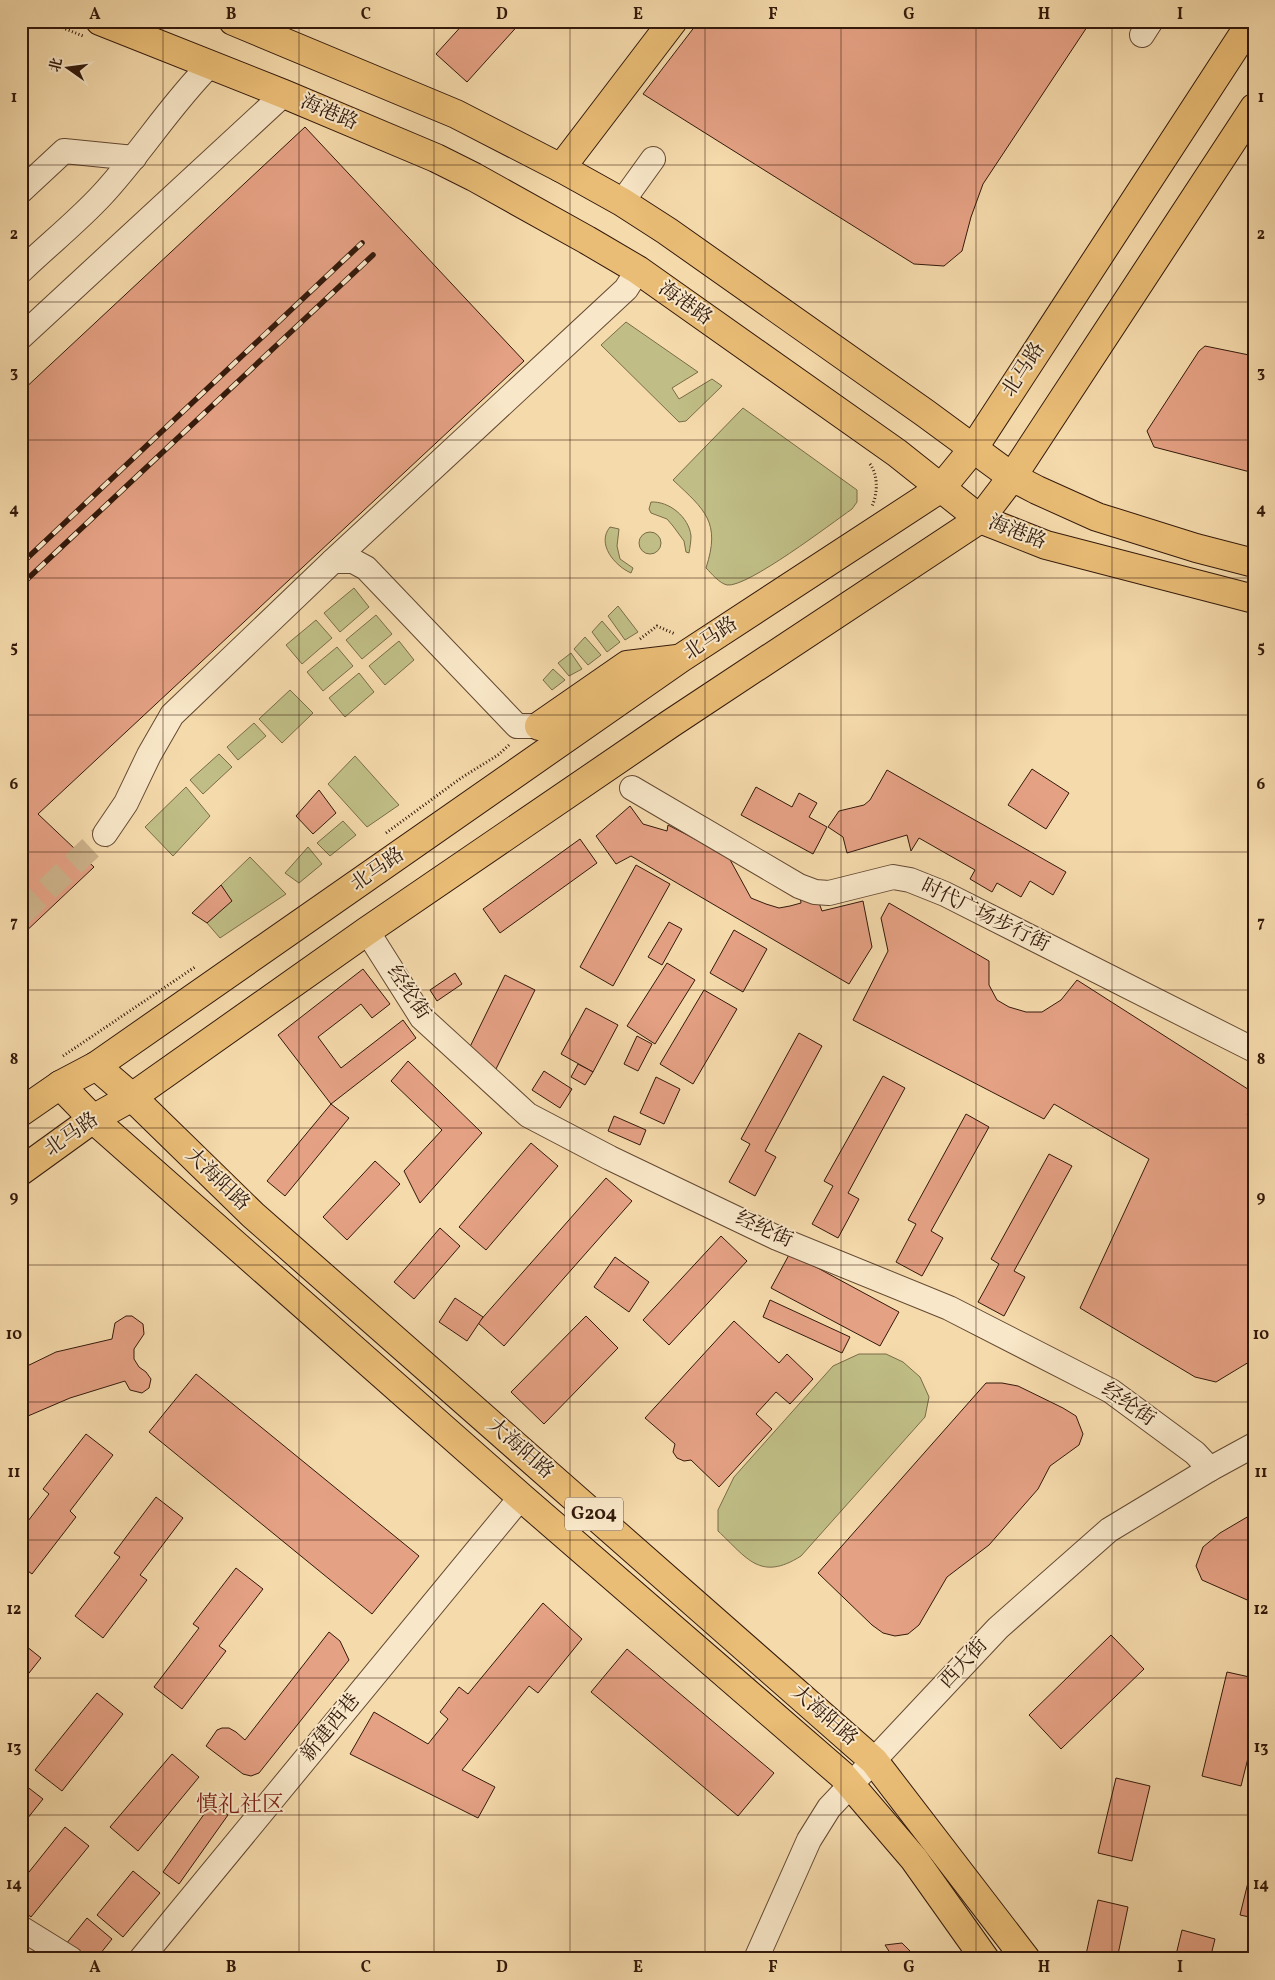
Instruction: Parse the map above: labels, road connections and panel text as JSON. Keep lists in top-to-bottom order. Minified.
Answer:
{"streets":{"main road":["海港路","北马路","大海阳路","G204"],"street":["时代广场步行街","经纶街","西大街","新建西巷"]},"crossings":[["海港路","北马路"],["北马路","经纶街"],["北马路","大海阳路"],["经纶街","西大街"],["大海阳路","西大街"],["大海阳路","新建西巷"]],"districts":["慎礼社区"],"north":"left","grid":{"columns":["A","B","C","D","E","F","G","H","I"],"rows":["1","2","3","4","5","6","7","8","9","10","11","12","13","14"]}}
